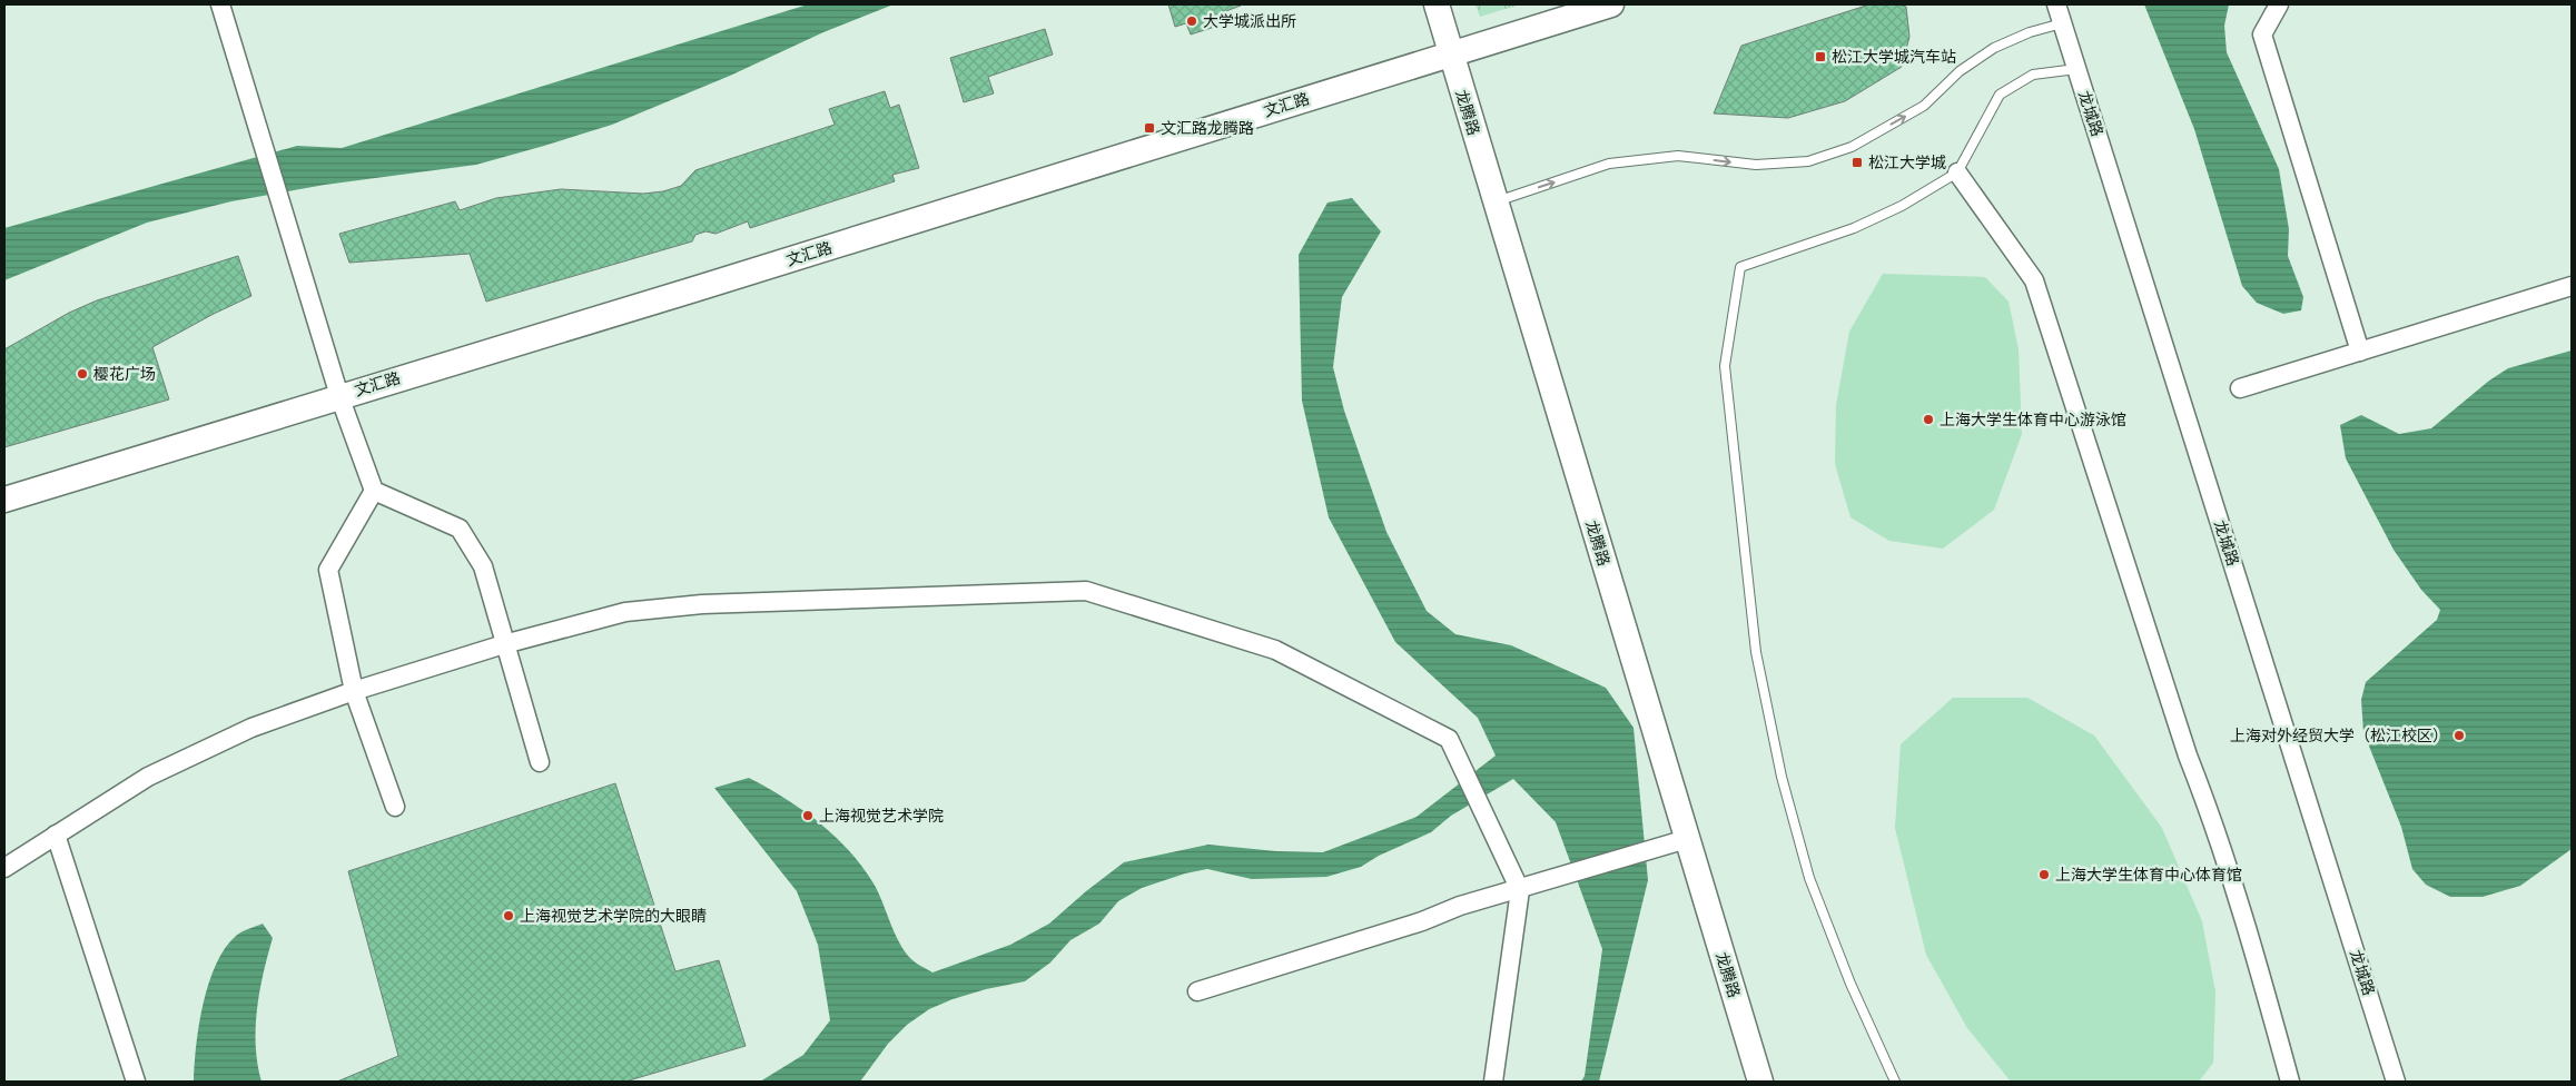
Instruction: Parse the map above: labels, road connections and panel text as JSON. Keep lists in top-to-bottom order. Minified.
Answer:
{"streets":{"main road":["文汇路","龙腾路"],"street":["龙城路"]},"crossings":[["文汇路","龙腾路"]],"places":{"other":["大学城派出所","樱花广场","上海大学生体育中心游泳馆","上海对外经贸大学（松江校区）","上海视觉艺术学院","上海大学生体育中心体育馆","上海视觉艺术学院的大眼睛"],"transit":["松江大学城汽车站","文汇路龙腾路","松江大学城"]}}
